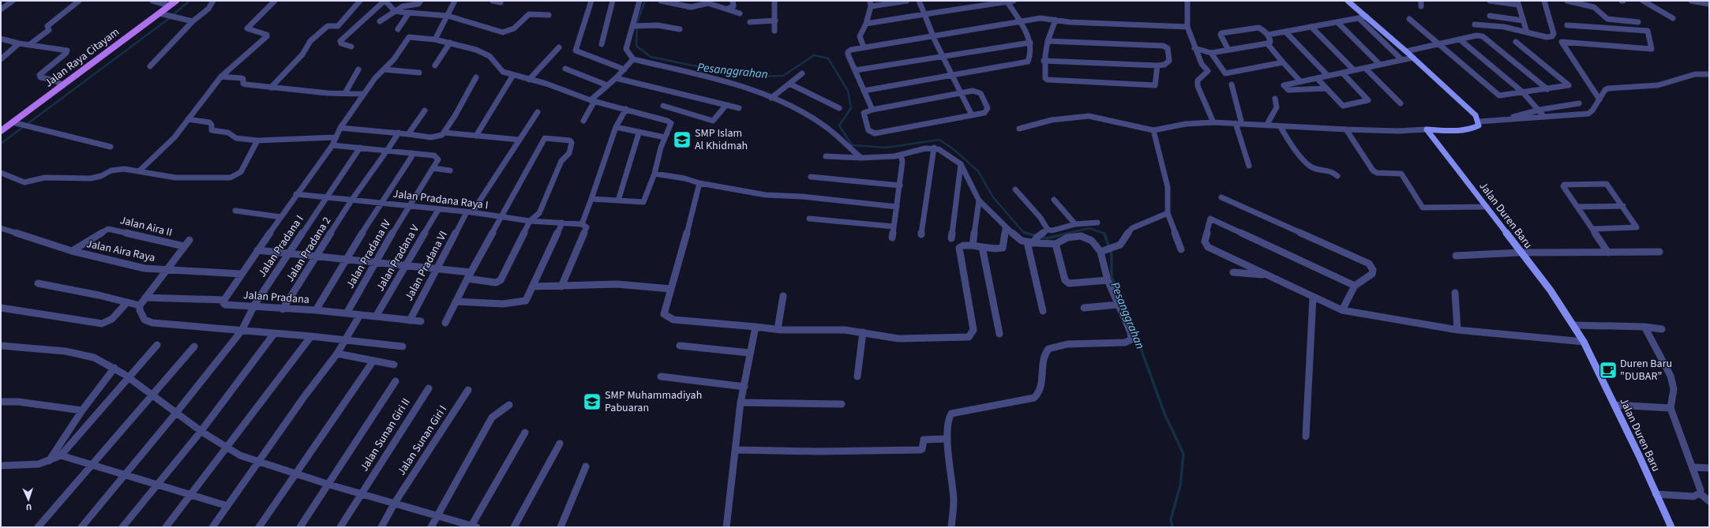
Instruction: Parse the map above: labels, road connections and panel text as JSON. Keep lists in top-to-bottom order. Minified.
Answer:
{"streets":{"main road":["Jalan Raya Citayam"],"street":["Jalan Pradana Raya I","Jalan Duren Baru","Jalan Aira II","Jalan Pradana I","Jalan Pradana 2","Jalan Aira Raya","Jalan Pradana IV","Jalan Pradana V","Jalan Pradana VI","Jalan Pradana","Jalan Sunan Giri II","Jalan Sunan Giri I"]},"crossings":[["Jalan Pradana Raya I","Jalan Pradana I"],["Jalan Pradana Raya I","Jalan Pradana 2"],["Jalan Pradana Raya I","Jalan Pradana IV"],["Jalan Pradana Raya I","Jalan Pradana V"],["Jalan Pradana Raya I","Jalan Pradana VI"],["Jalan Aira II","Jalan Aira Raya"],["Jalan Pradana I","Jalan Pradana"],["Jalan Pradana 2","Jalan Pradana"],["Jalan Pradana IV","Jalan Pradana"],["Jalan Pradana V","Jalan Pradana"],["Jalan Pradana VI","Jalan Pradana"]],"water":["Pesanggrahan"],"places":{"school or university":["SMP Islam Al Khidmah","SMP Muhammadiyah Pabuaran"],"cafe":["Duren Baru \"DUBAR\""]},"north":"bottom"}
